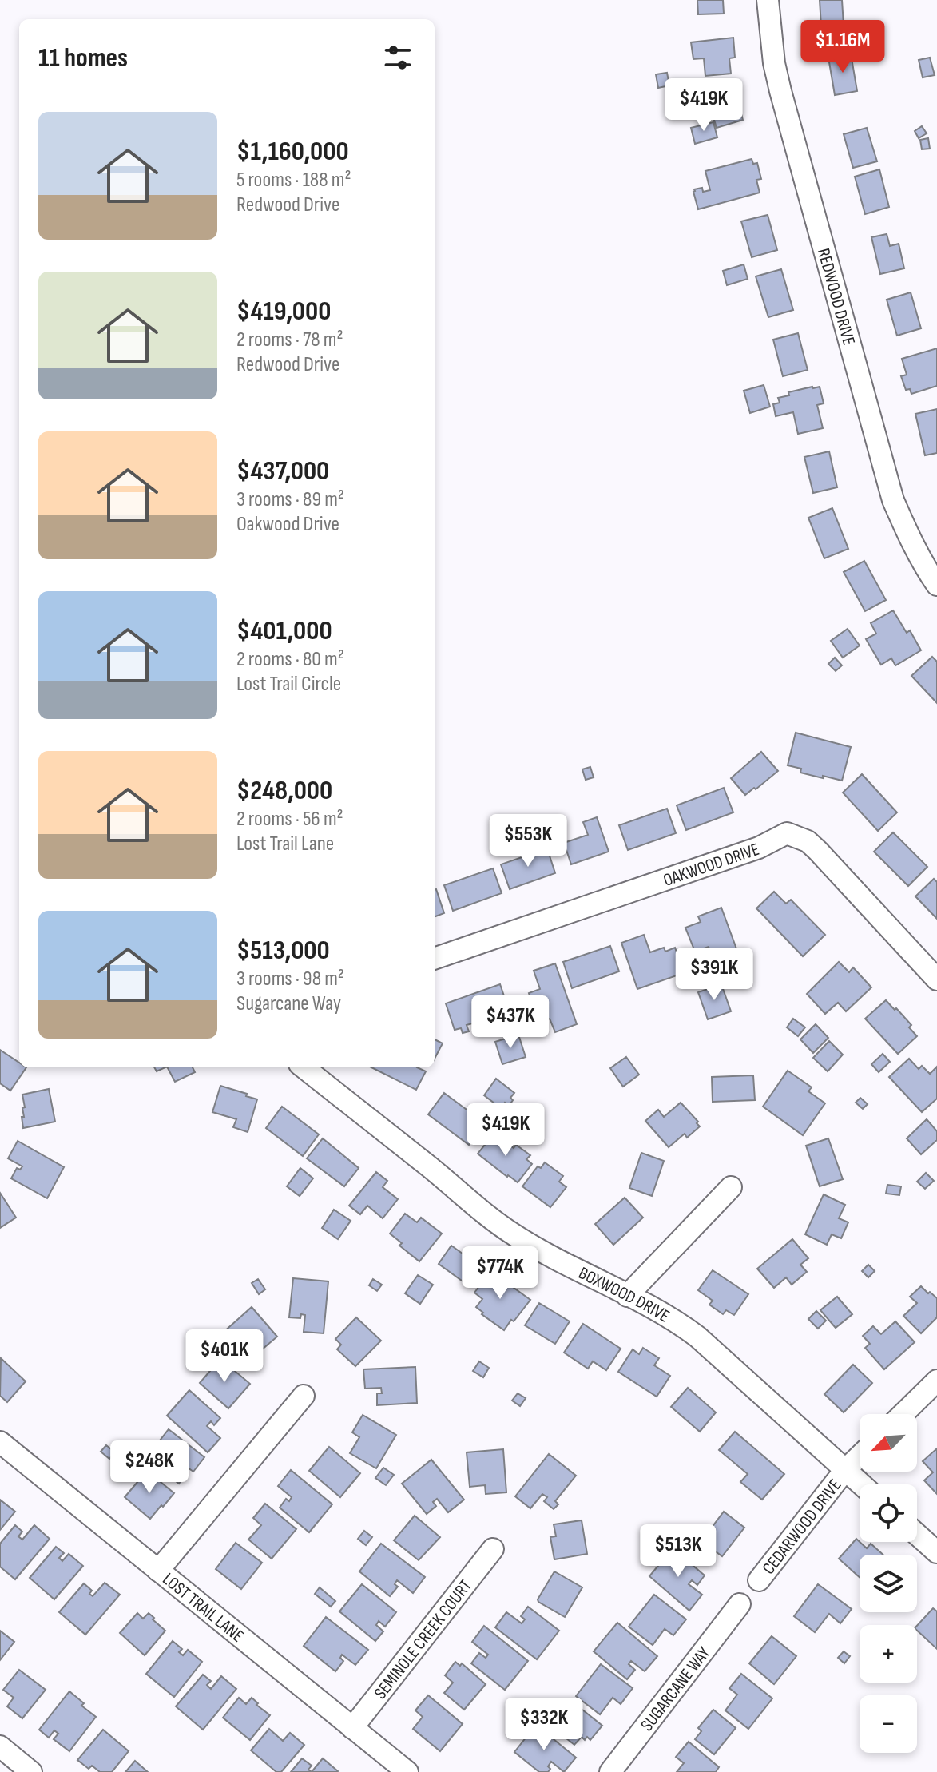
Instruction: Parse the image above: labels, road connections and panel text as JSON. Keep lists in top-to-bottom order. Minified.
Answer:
{"streets":{"street":["REDWOOD DRIVE","OAKWOOD DRIVE","BOXWOOD DRIVE","CEDARWOOD DRIVE","LOST TRAIL LANE","SEMINOLE CREEK COURT","SUGARCANE WAY"]},"crossings":[["BOXWOOD DRIVE","CEDARWOOD DRIVE"],["LOST TRAIL LANE","SEMINOLE CREEK COURT"]],"north":"bottom left","page":{"heading":"11 homes","price":["$1.16M","$419K","$553K","$391K","$437K","$419K","$774K","$401K","$248K","$513K","$332K"],"list":[{"name":"$1,160,000","note":"5 rooms · 188 m² · Redwood Drive"},{"name":"$419,000","note":"2 rooms · 78 m² · Redwood Drive"},{"name":"$437,000","note":"3 rooms · 89 m² · Oakwood Drive"},{"name":"$401,000","note":"2 rooms · 80 m² · Lost Trail Circle"},{"name":"$248,000","note":"2 rooms · 56 m² · Lost Trail Lane"},{"name":"$513,000","note":"3 rooms · 98 m² · Sugarcane Way"}],"map_buttons":["+","−"]}}
